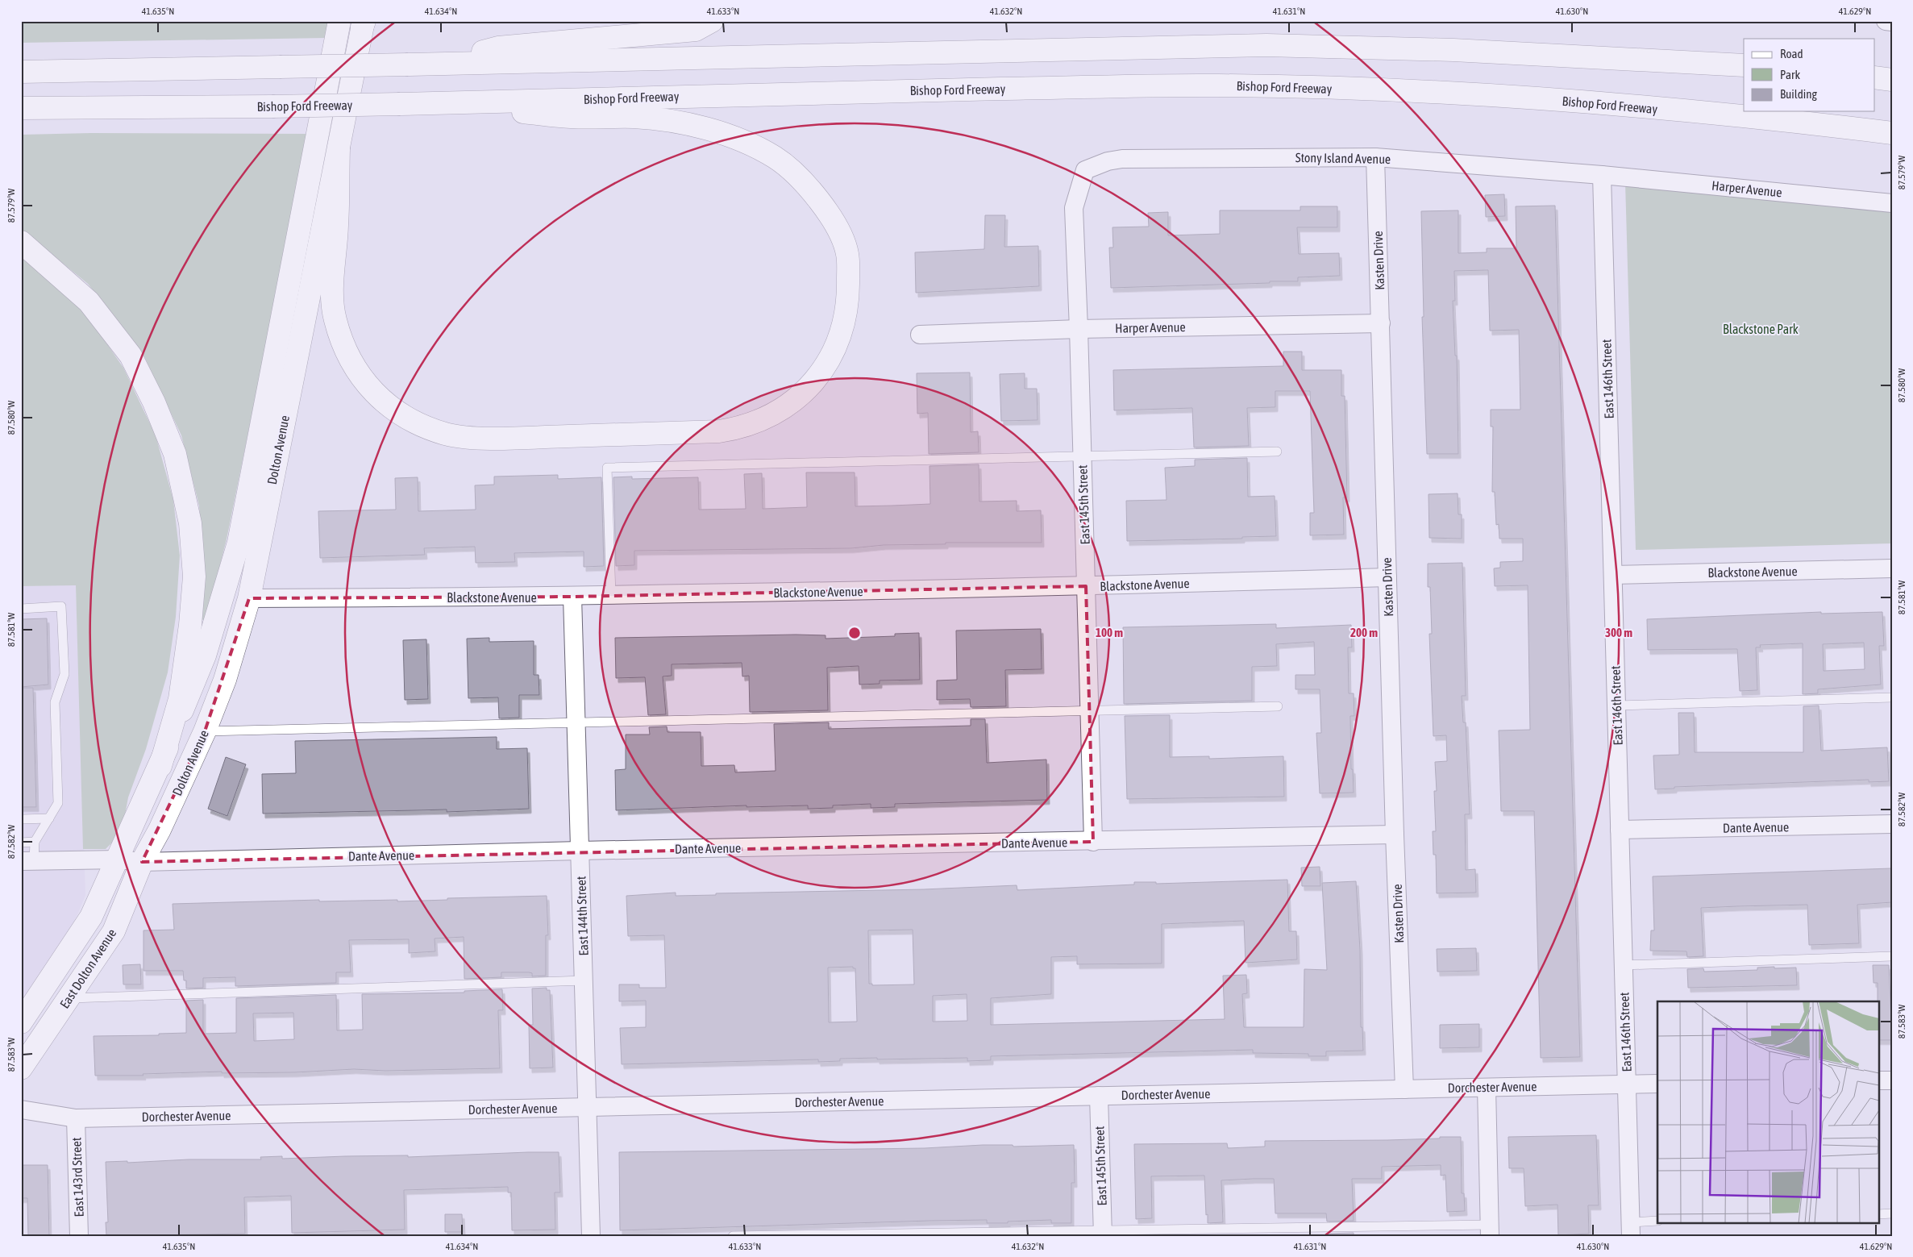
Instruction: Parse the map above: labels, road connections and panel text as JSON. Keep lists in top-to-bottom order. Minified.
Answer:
{"streets":{"main road":["Bishop Ford Freeway","Dolton Avenue","East Dolton Avenue"],"street":["Stony Island Avenue","Harper Avenue","Kasten Drive","East 146th Street","East 145th Street","Blackstone Avenue","Dante Avenue","East 144th Street","Dorchester Avenue","East 143rd Street"]},"crossings":[["Stony Island Avenue","Harper Avenue"],["Stony Island Avenue","Kasten Drive"],["Stony Island Avenue","East 146th Street"],["Stony Island Avenue","East 145th Street"],["Harper Avenue","Kasten Drive"],["Harper Avenue","East 146th Street"],["Harper Avenue","East 145th Street"],["Kasten Drive","Blackstone Avenue"],["Kasten Drive","Dante Avenue"],["Kasten Drive","Dorchester Avenue"],["East 146th Street","Blackstone Avenue"],["East 146th Street","Dante Avenue"],["East 146th Street","Dorchester Avenue"],["Dolton Avenue","Blackstone Avenue"],["Dolton Avenue","Dante Avenue"],["Dolton Avenue","East Dolton Avenue"],["East 145th Street","Blackstone Avenue"],["East 145th Street","Dante Avenue"],["East 145th Street","Dorchester Avenue"],["Blackstone Avenue","East 144th Street"],["Dante Avenue","East 144th Street"],["Dante Avenue","East Dolton Avenue"],["East 144th Street","Dorchester Avenue"],["Dorchester Avenue","East 143rd Street"]],"parks":["Blackstone Park"],"legend":["Road","Park","Building"],"coordinates":["41.635°N","41.634°N","41.633°N","41.632°N","41.631°N","41.630°N","41.629°N","87.579°W","87.580°W","87.581°W","87.582°W","87.583°W"],"rings":["100 m","200 m","300 m"]}
